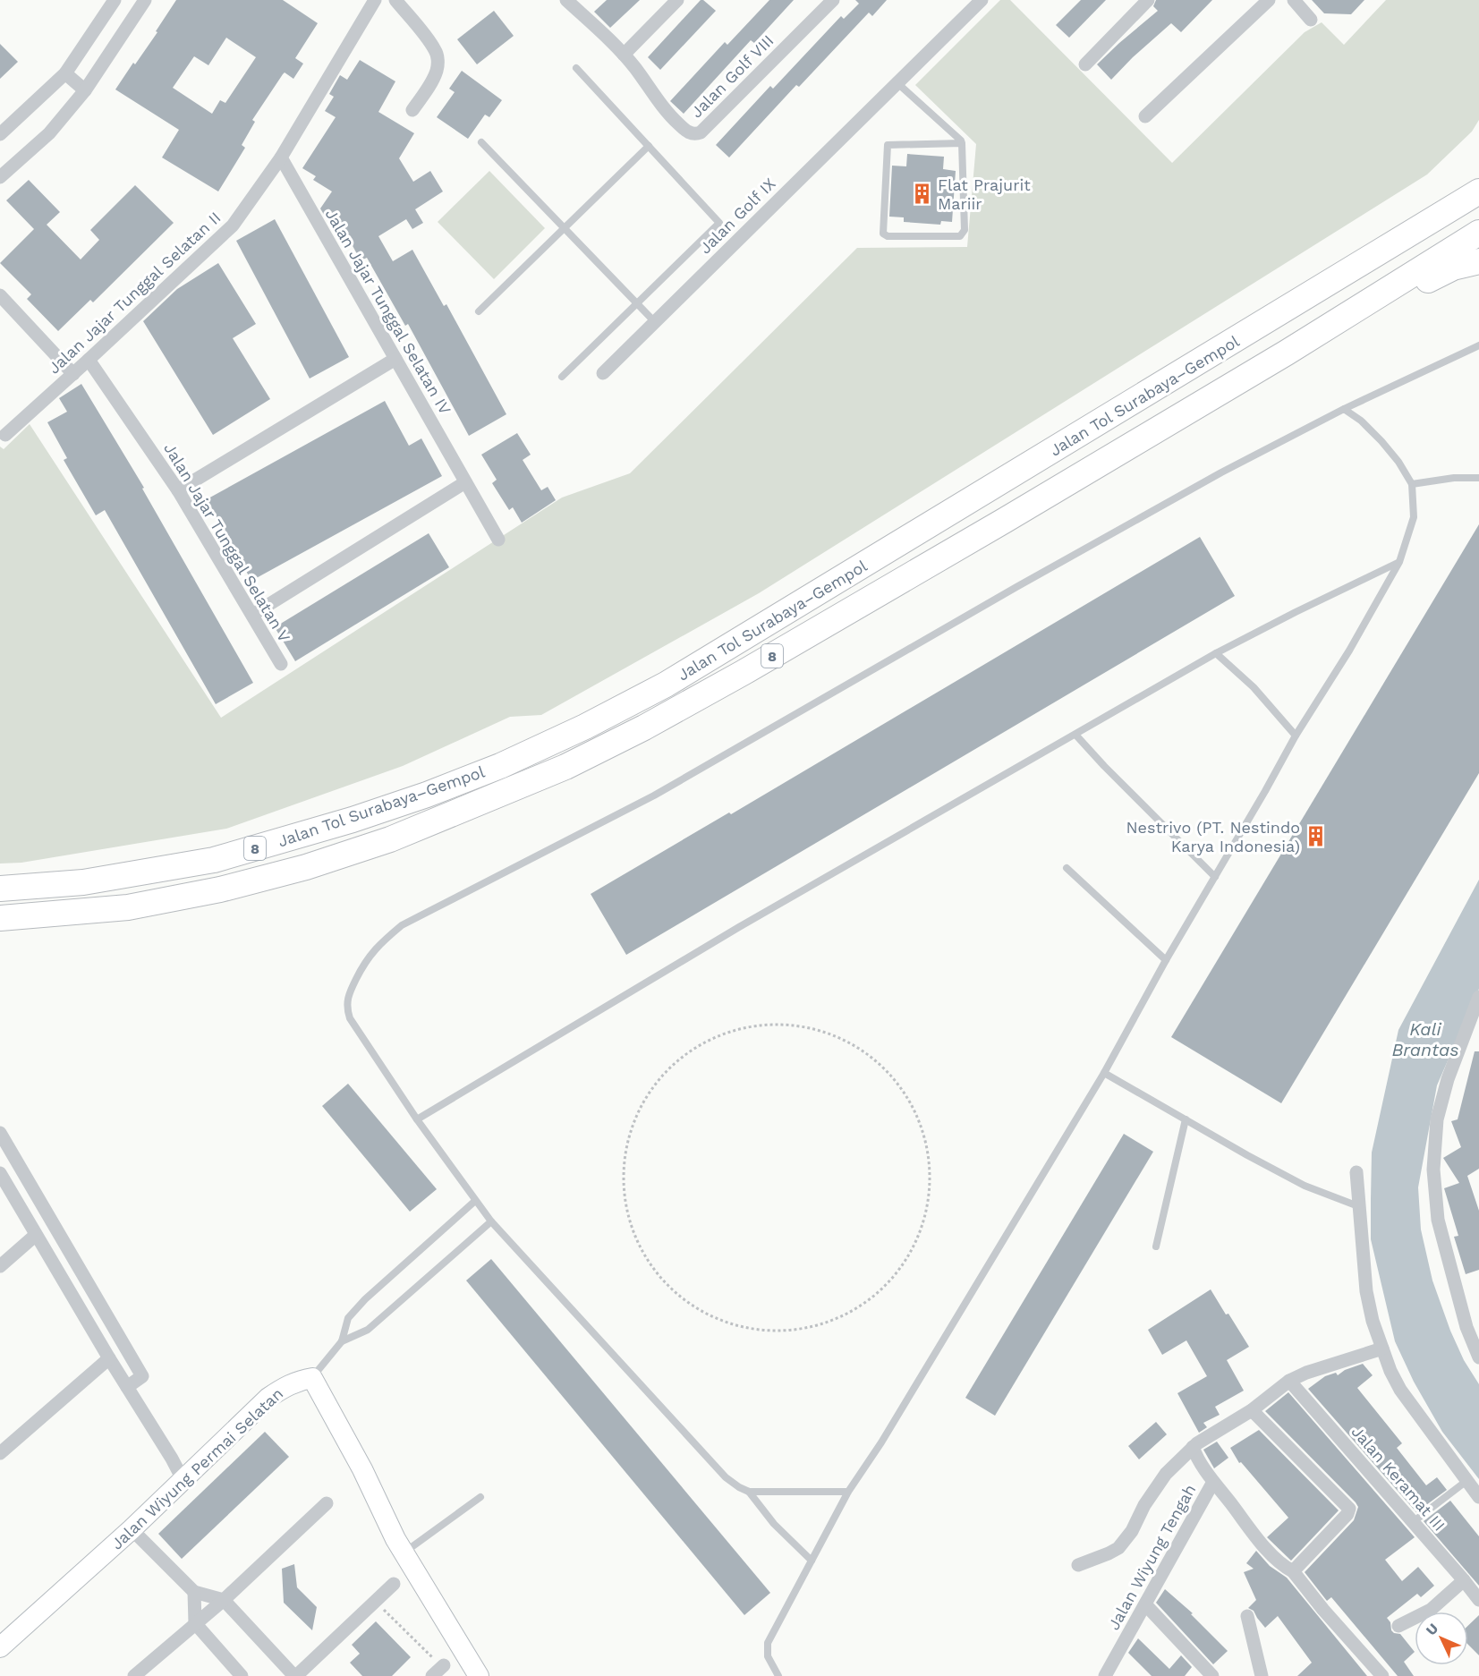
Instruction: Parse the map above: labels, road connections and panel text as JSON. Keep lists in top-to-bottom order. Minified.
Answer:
{"streets":{"highway":["Jalan Tol Surabaya–Gempol","8"],"street":["Jalan Golf VIII","Jalan Golf IX","Jalan Jajar Tunggal Selatan II","Jalan Jajar Tunggal Selatan IV","Jalan Jajar Tunggal Selatan V","Jalan Wiyung Permai Selatan","Jalan Keramat III","Jalan Wiyung Tengah"]},"crossings":[["Jalan Jajar Tunggal Selatan II","Jalan Jajar Tunggal Selatan IV"],["Jalan Jajar Tunggal Selatan II","Jalan Jajar Tunggal Selatan V"]],"water":["Kali Brantas"],"places":{"building":["Flat Prajurit Mariir","Nestrivo (PT. Nestindo Karya Indonesia)"]},"north":"top left"}
